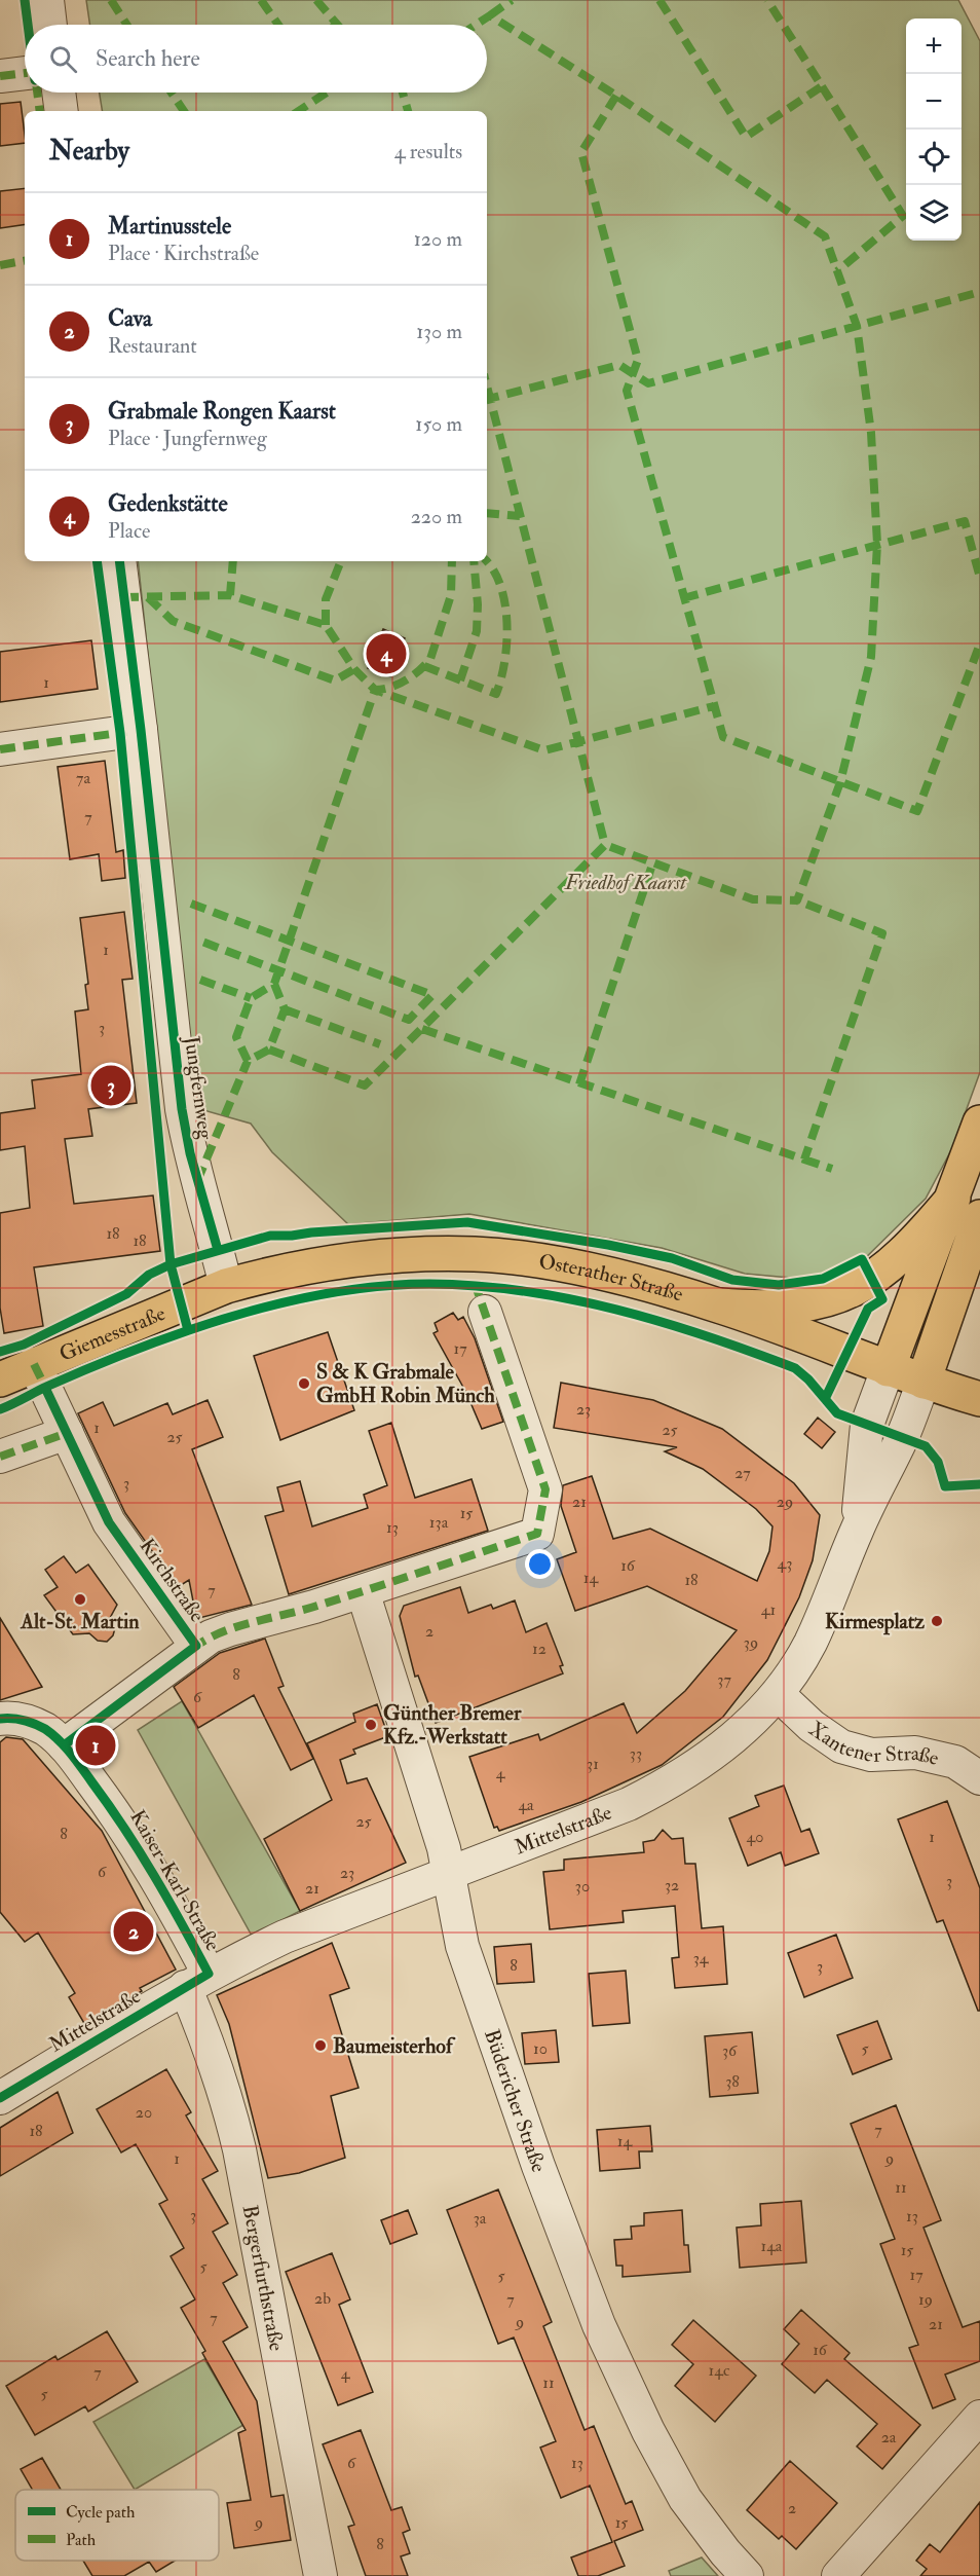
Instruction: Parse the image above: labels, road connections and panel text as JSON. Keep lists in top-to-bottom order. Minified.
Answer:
{"streets":{"main road":["Osterather Straße","Giemesstraße"],"street":["Jungfernweg","Kirchstraße","Xantener Straße","Mittelstraße","Kaiser-Karl-Straße","Büdericher Straße","Bergerfurthstraße"]},"crossings":[["Jungfernweg","Osterather Straße"],["Jungfernweg","Giemesstraße"],["Osterather Straße","Giemesstraße"],["Osterather Straße","Mittelstraße"],["Giemesstraße","Kirchstraße"],["Kirchstraße","Kaiser-Karl-Straße"],["Kirchstraße","Büdericher Straße"],["Xantener Straße","Mittelstraße"],["Mittelstraße","Kaiser-Karl-Straße"],["Mittelstraße","Büdericher Straße"],["Mittelstraße","Bergerfurthstraße"],["Kaiser-Karl-Straße","Bergerfurthstraße"]],"parks":["Friedhof Kaarst"],"places":["S & K Grabmale GmbH Robin Münch","Alt-St. Martin","Kirmesplatz","Günther Bremer Kfz.-Werkstatt","Baumeisterhof"],"house_numbers":["1","7a","7","1","3","18","18","17","23","1","25","25","27","3","21","29","15","13a","13","43","16","14","18","7","41","2","39","12","8","37","6","33","31","4","4a","25","8","40","1","6","23","3","32","30","21","34","8","3","10","5","36","38","20","7","18","14","1","9","11","3","13","3a","14a","15","5","17","5","2b","7","19","7","9","21","16","14c","7","4","11","5","2a","6","13","2","9","15","8"],"legend":["Cycle path","Path"],"page":{"map_buttons":["+","−"],"search":"Search here","heading":["Nearby","4 results"],"list":[{"mark":"1","name":"Martinusstele","note":"Place · Kirchstraße","value":"120 m"},{"mark":"2","name":"Cava","note":"Restaurant","value":"130 m"},{"mark":"3","name":"Grabmale Rongen Kaarst","note":"Place · Jungfernweg","value":"150 m"},{"mark":"4","name":"Gedenkstätte","note":"Place","value":"220 m"}],"pins":["4","3","1","2"]}}
